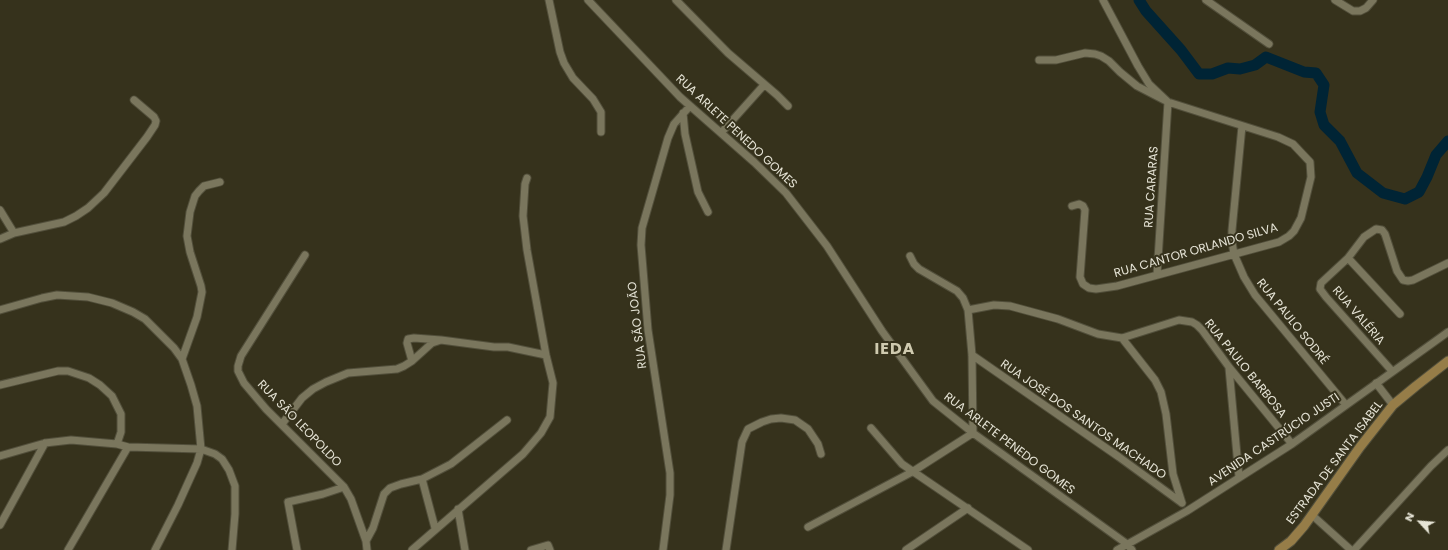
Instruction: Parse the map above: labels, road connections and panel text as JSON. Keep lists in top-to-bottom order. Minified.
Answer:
{"streets":{"main road":["ESTRADA DE SANTA ISABEL"],"street":["RUA ARLETE PENEDO GOMES","RUA CARARAS","RUA CANTOR ORLANDO SILVA","RUA VALÉRIA","RUA PAULO SODRÉ","RUA SÃO JOÃO","RUA PAULO BARBOSA","RUA JOSÉ DOS SANTOS MACHADO","RUA SÃO LEOPOLDO","AVENIDA CASTRÚCIO JUSTI"]},"crossings":[["RUA ARLETE PENEDO GOMES","RUA SÃO JOÃO"],["RUA ARLETE PENEDO GOMES","AVENIDA CASTRÚCIO JUSTI"],["RUA CARARAS","RUA CANTOR ORLANDO SILVA"],["RUA CANTOR ORLANDO SILVA","RUA PAULO SODRÉ"],["RUA VALÉRIA","AVENIDA CASTRÚCIO JUSTI"],["RUA PAULO SODRÉ","AVENIDA CASTRÚCIO JUSTI"],["RUA PAULO BARBOSA","AVENIDA CASTRÚCIO JUSTI"]],"districts":["IEDA"],"north":"top left"}
